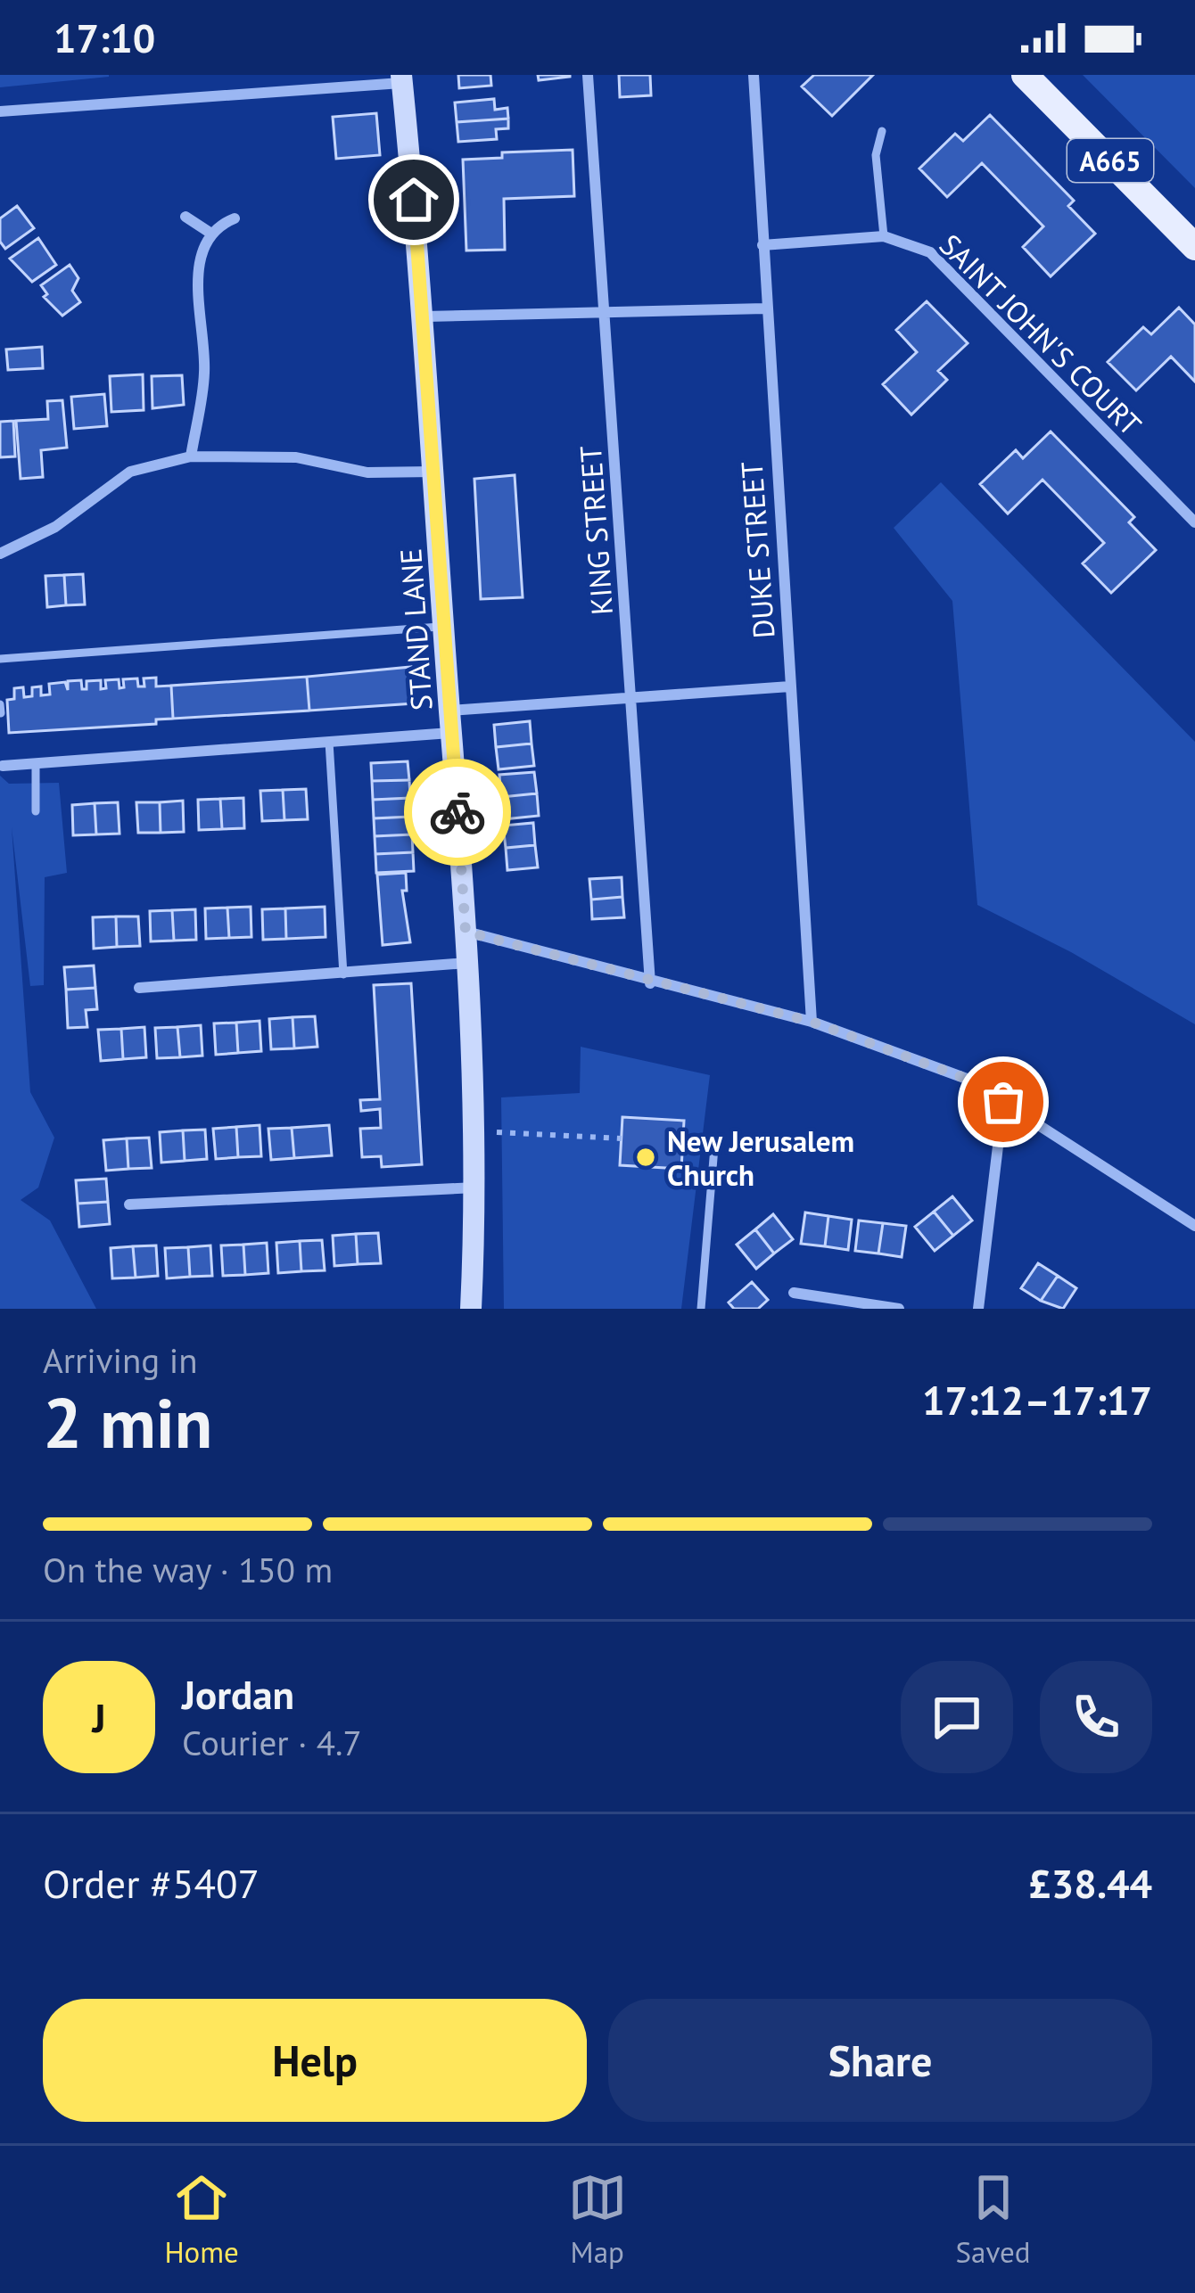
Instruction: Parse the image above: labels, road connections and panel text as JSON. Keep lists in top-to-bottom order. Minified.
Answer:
{"streets":{"main road":["A665"],"street":["SAINT JOHN'S COURT","KING STREET","DUKE STREET","STAND LANE"]},"crossings":[["SAINT JOHN'S COURT","DUKE STREET"]],"places":["New Jerusalem Church"],"page":{"status":"17:10","heading":["2 min","Arriving in","17:12–17:17"],"panel":["Jordan","Courier · 4.7","Order #5407","£38.44"],"bar":"On the way · 150 m","round":"J","buttons":["Help","Share"],"tabs":["Home","Map","Saved"]}}
